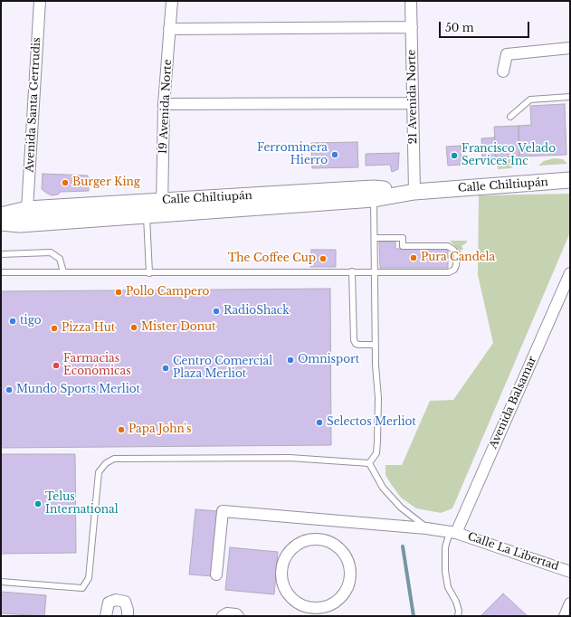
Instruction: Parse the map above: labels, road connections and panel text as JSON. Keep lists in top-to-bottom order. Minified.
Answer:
{"streets":{"main road":["Calle Chiltiupán"],"street":["21 Avenida Norte","Avenida Santa Gertrudis","19 Avenida Norte","Avenida Balsamar","Calle La Libertad"]},"crossings":[["21 Avenida Norte","Calle Chiltiupán"],["Avenida Santa Gertrudis","Calle Chiltiupán"],["19 Avenida Norte","Calle Chiltiupán"],["Avenida Balsamar","Calle La Libertad"]],"places":["Ferrominera Hierro","Francisco Velado Services Inc","Burger King","Pura Candela","The Coffee Cup","Pollo Campero","RadioShack","tigo","Mister Donut","Pizza Hut","Omnisport","Farmacias Económicas","Centro Comercial Plaza Merliot","Mundo Sports Merliot","Selectos Merliot","Papa John's","Telus International"],"scale_bar":"50 m"}
